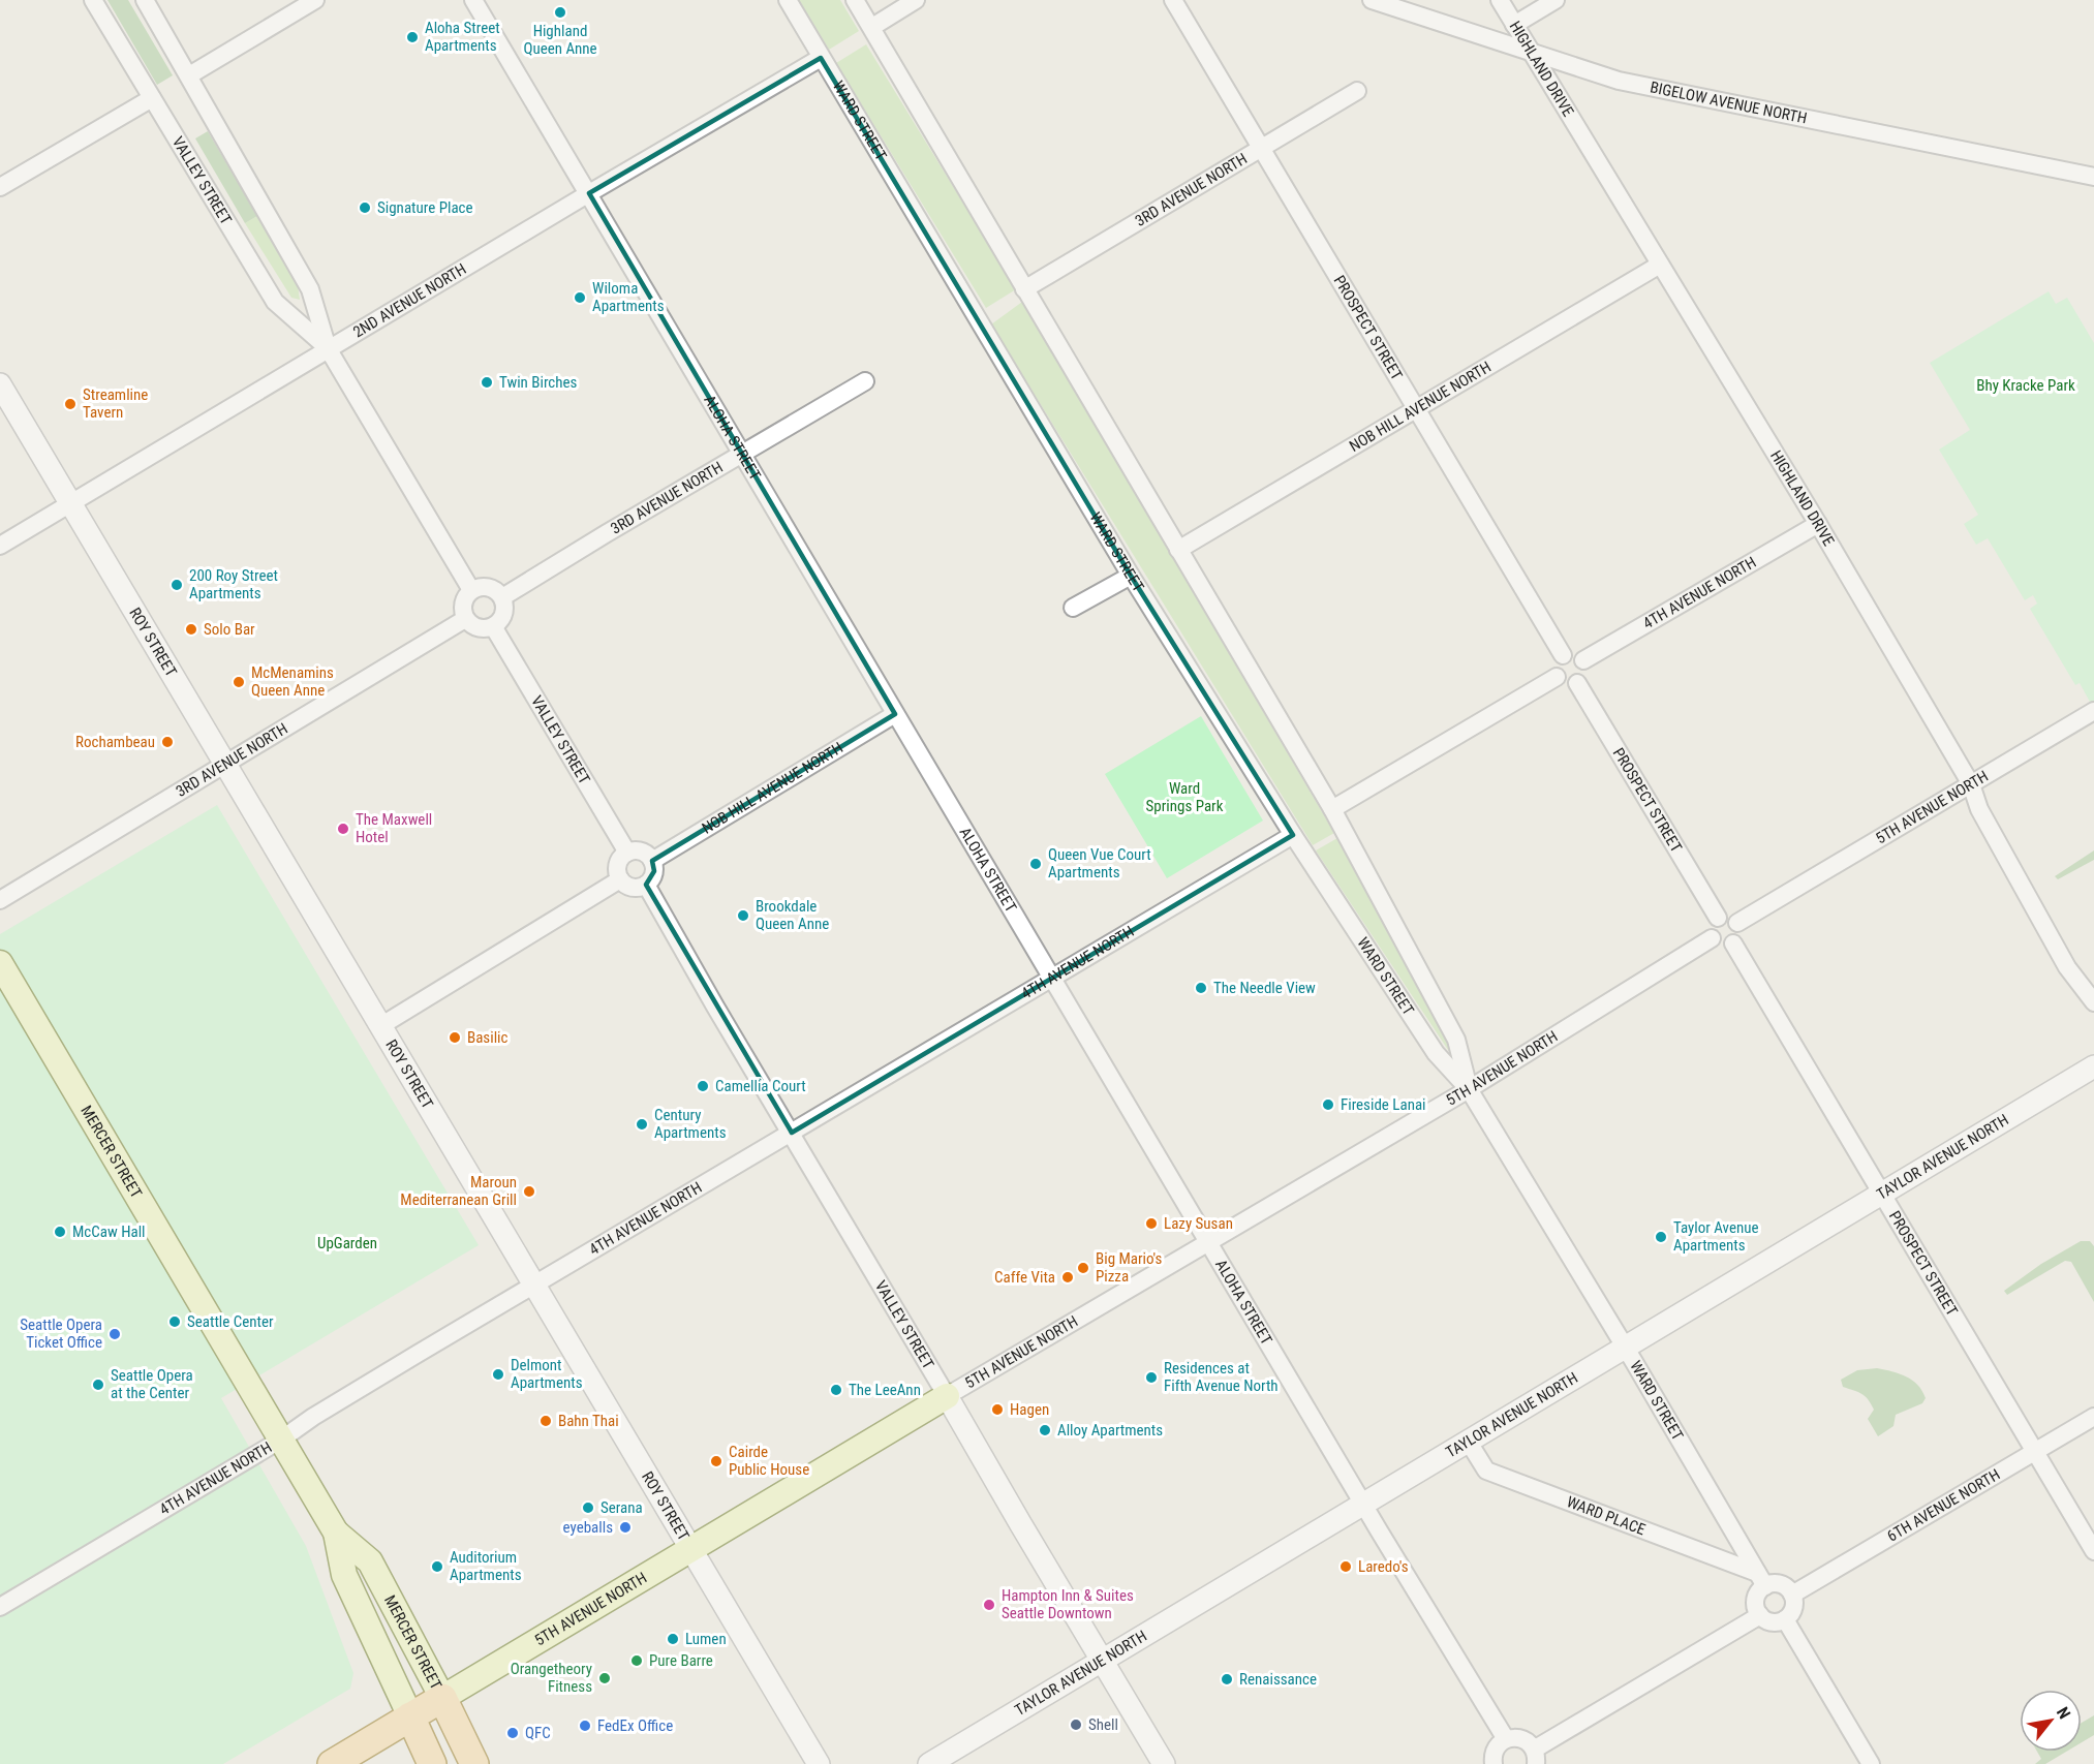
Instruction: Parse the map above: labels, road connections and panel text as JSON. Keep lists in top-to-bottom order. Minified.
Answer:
{"streets":{"main road":["5TH AVENUE NORTH","MERCER STREET"],"street":["HIGHLAND DRIVE","BIGELOW AVENUE NORTH","WARD STREET","VALLEY STREET","3RD AVENUE NORTH","2ND AVENUE NORTH","PROSPECT STREET","NOB HILL AVENUE NORTH","ALOHA STREET","4TH AVENUE NORTH","ROY STREET","TAYLOR AVENUE NORTH","6TH AVENUE NORTH","WARD PLACE"]},"crossings":[["HIGHLAND DRIVE","BIGELOW AVENUE NORTH"],["HIGHLAND DRIVE","NOB HILL AVENUE NORTH"],["HIGHLAND DRIVE","4TH AVENUE NORTH"],["HIGHLAND DRIVE","5TH AVENUE NORTH"],["WARD STREET","3RD AVENUE NORTH"],["WARD STREET","2ND AVENUE NORTH"],["WARD STREET","NOB HILL AVENUE NORTH"],["WARD STREET","4TH AVENUE NORTH"],["WARD STREET","5TH AVENUE NORTH"],["WARD STREET","TAYLOR AVENUE NORTH"],["WARD STREET","6TH AVENUE NORTH"],["WARD STREET","WARD PLACE"],["VALLEY STREET","3RD AVENUE NORTH"],["VALLEY STREET","2ND AVENUE NORTH"],["VALLEY STREET","NOB HILL AVENUE NORTH"],["VALLEY STREET","4TH AVENUE NORTH"],["VALLEY STREET","5TH AVENUE NORTH"],["VALLEY STREET","TAYLOR AVENUE NORTH"],["3RD AVENUE NORTH","PROSPECT STREET"],["3RD AVENUE NORTH","ALOHA STREET"],["3RD AVENUE NORTH","ROY STREET"],["2ND AVENUE NORTH","ALOHA STREET"],["2ND AVENUE NORTH","ROY STREET"],["PROSPECT STREET","NOB HILL AVENUE NORTH"],["PROSPECT STREET","4TH AVENUE NORTH"],["PROSPECT STREET","5TH AVENUE NORTH"],["PROSPECT STREET","TAYLOR AVENUE NORTH"],["PROSPECT STREET","6TH AVENUE NORTH"],["NOB HILL AVENUE NORTH","ALOHA STREET"],["ALOHA STREET","4TH AVENUE NORTH"],["ALOHA STREET","5TH AVENUE NORTH"],["ALOHA STREET","TAYLOR AVENUE NORTH"],["4TH AVENUE NORTH","ROY STREET"],["4TH AVENUE NORTH","MERCER STREET"],["ROY STREET","5TH AVENUE NORTH"],["5TH AVENUE NORTH","MERCER STREET"],["TAYLOR AVENUE NORTH","WARD PLACE"],["6TH AVENUE NORTH","WARD PLACE"]],"parks":["Bhy Kracke Park","Ward Springs Park","UpGarden"],"places":["Highland Queen Anne","Aloha Street Apartments","Signature Place","Wiloma Apartments","Twin Birches","Streamline Tavern","200 Roy Street Apartments","Solo Bar","McMenamins Queen Anne","Rochambeau","The Maxwell Hotel","Queen Vue Court Apartments","Brookdale Queen Anne","The Needle View","Basilic","Camellia Court","Fireside Lanai","Century Apartments","Maroun Mediterranean Grill","Lazy Susan","McCaw Hall","Taylor Avenue Apartments","Big Mario's Pizza","Caffe Vita","Seattle Center","Seattle Opera Ticket Office","Delmont Apartments","Residences at Fifth Avenue North","Seattle Opera at the Center","The LeeAnn","Hagen","Bahn Thai","Alloy Apartments","Cairde Public House","Serana","eyeballs","Auditorium Apartments","Laredo's","Hampton Inn & Suites Seattle Downtown","Lumen","Pure Barre","Orangetheory Fitness","Renaissance","Shell","FedEx Office","QFC"],"north":"top right"}
